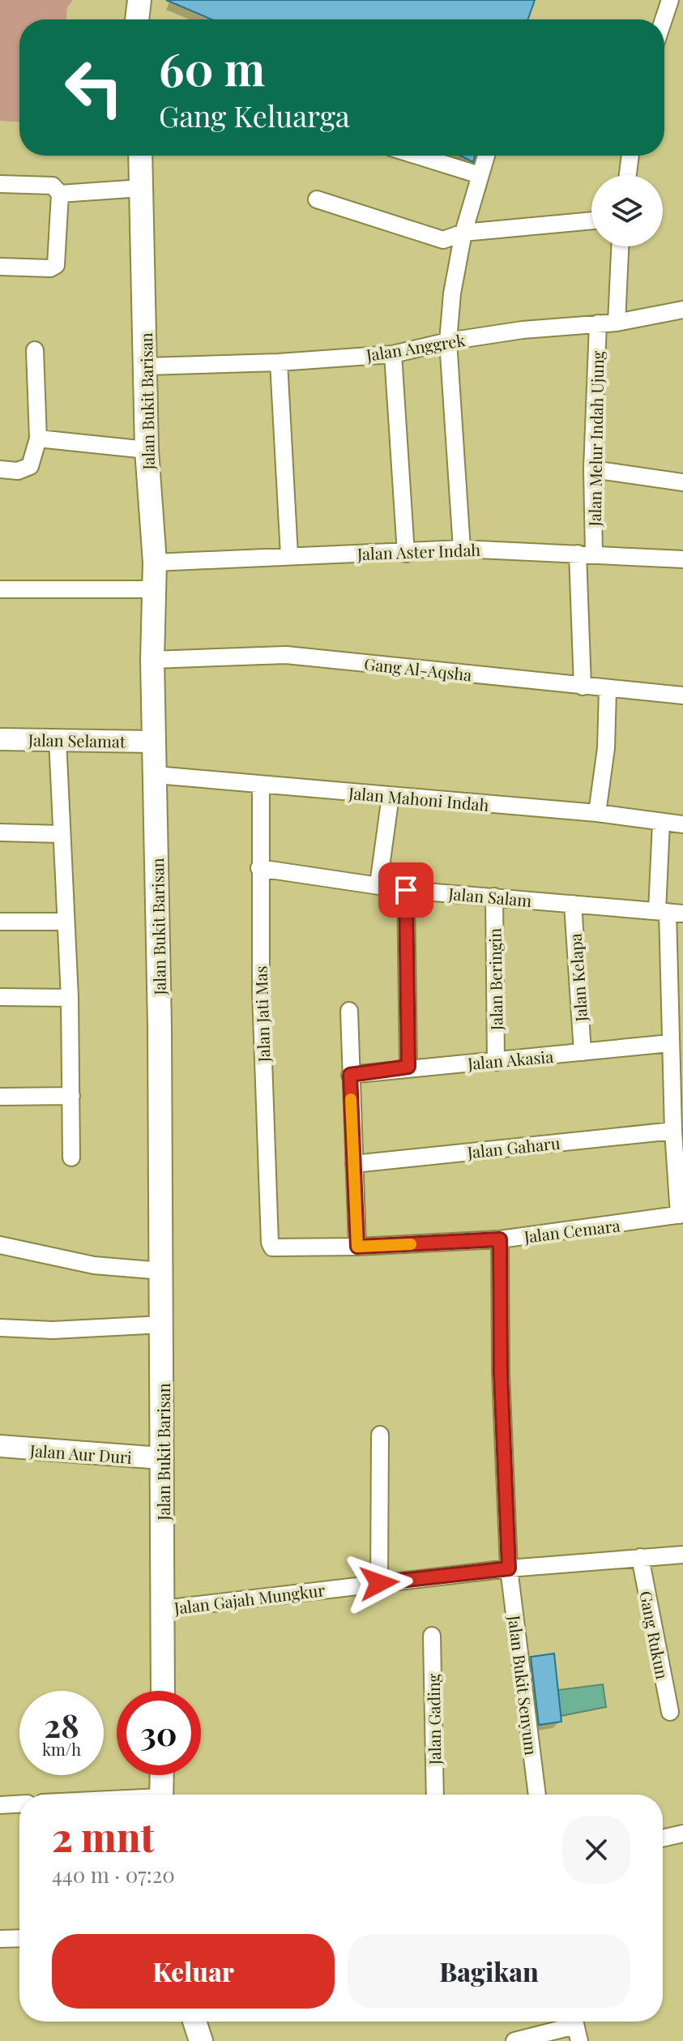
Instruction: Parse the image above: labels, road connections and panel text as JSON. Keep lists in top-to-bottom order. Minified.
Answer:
{"streets":{"main road":["Jalan Bukit Barisan"],"street":["Jalan Anggrek","Jalan Melur Indah Ujung","Jalan Aster Indah","Gang Al-Aqsha","Jalan Selamat","Jalan Mahoni Indah","Jalan Salam","Jalan Kelapa","Jalan Beringin","Jalan Jati Mas","Jalan Akasia","Jalan Gaharu","Jalan Cemara","Jalan Aur Duri","Jalan Gajah Mungkur","Gang Rukun","Jalan Bukit Senyum","Jalan Gading"]},"crossings":[["Jalan Anggrek","Jalan Bukit Barisan"],["Jalan Anggrek","Jalan Melur Indah Ujung"],["Jalan Bukit Barisan","Jalan Aster Indah"],["Jalan Bukit Barisan","Gang Al-Aqsha"],["Jalan Bukit Barisan","Jalan Selamat"],["Jalan Bukit Barisan","Jalan Mahoni Indah"],["Jalan Bukit Barisan","Jalan Aur Duri"],["Jalan Bukit Barisan","Jalan Gajah Mungkur"],["Jalan Melur Indah Ujung","Jalan Aster Indah"],["Jalan Melur Indah Ujung","Gang Al-Aqsha"],["Jalan Mahoni Indah","Jalan Jati Mas"],["Jalan Salam","Jalan Kelapa"],["Jalan Salam","Jalan Beringin"],["Jalan Salam","Jalan Jati Mas"],["Jalan Kelapa","Jalan Akasia"],["Jalan Beringin","Jalan Akasia"],["Jalan Jati Mas","Jalan Cemara"],["Jalan Cemara","Jalan Bukit Senyum"],["Jalan Gajah Mungkur","Gang Rukun"],["Jalan Gajah Mungkur","Jalan Bukit Senyum"]],"page":{"turn":["60 m","Gang Keluarga"],"speed":"28 km/h","limit":"30","heading":["2 mnt","440 m · 07:20"],"buttons":["Keluar","Bagikan"]}}
